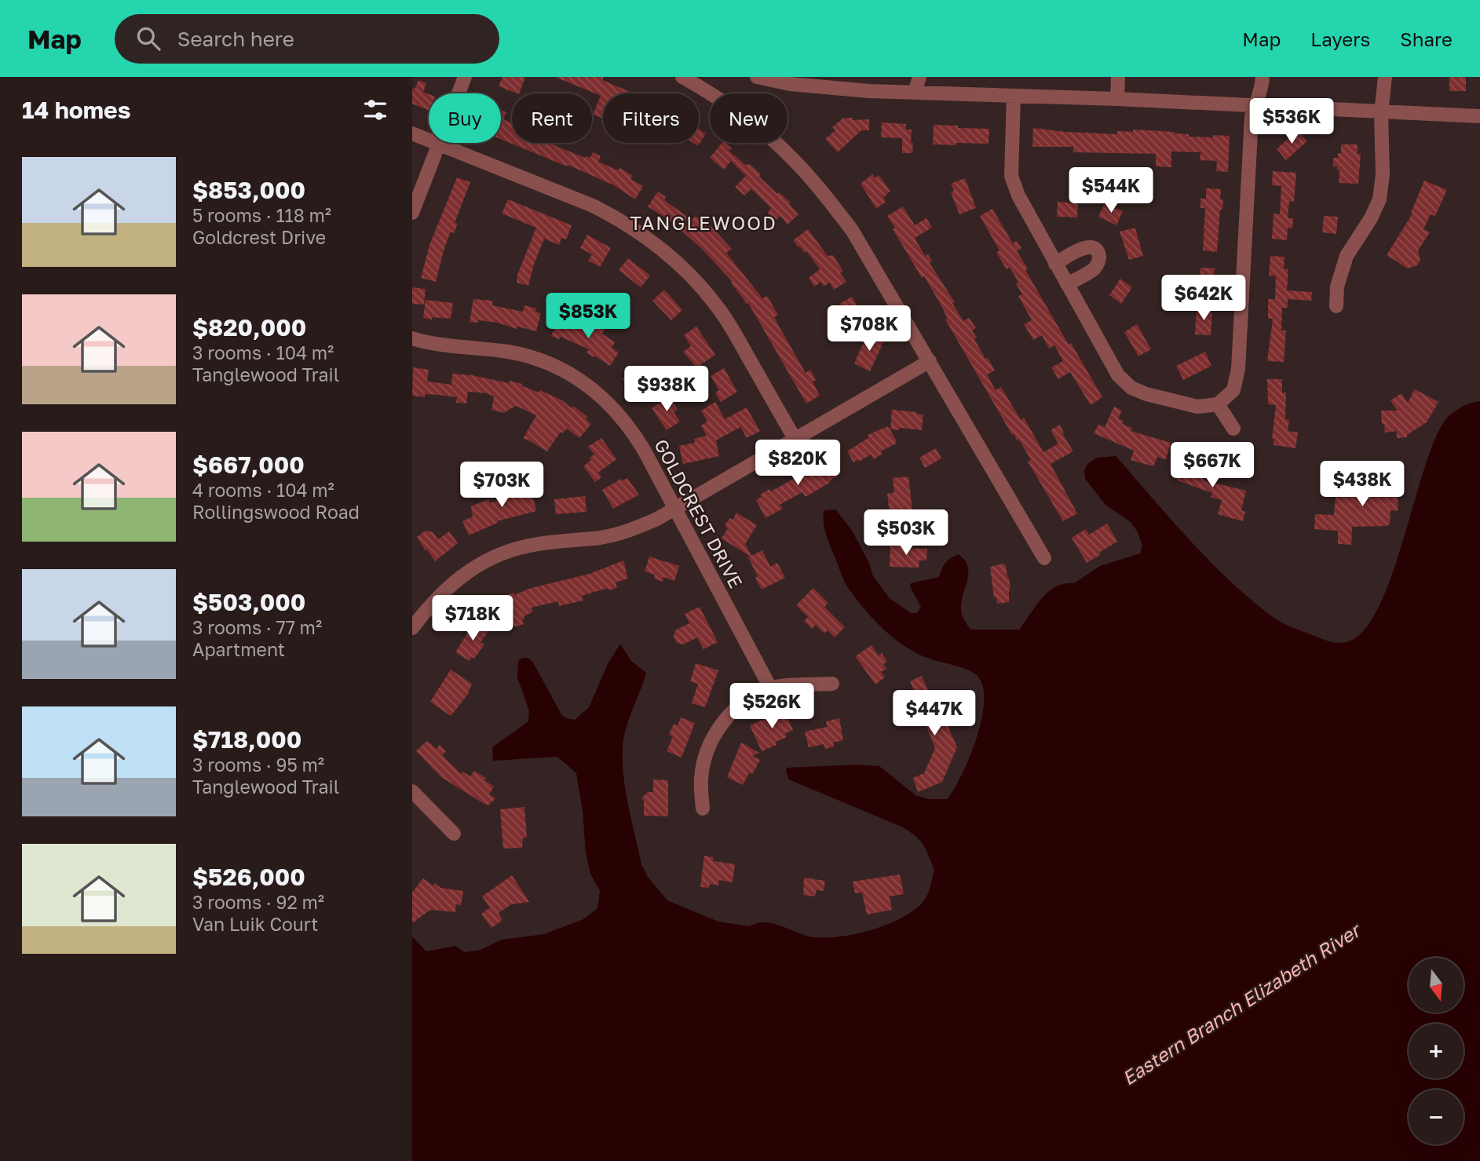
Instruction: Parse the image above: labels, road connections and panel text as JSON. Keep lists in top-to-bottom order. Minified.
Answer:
{"streets":{"street":["GOLDCREST DRIVE"]},"districts":["TANGLEWOOD"],"water":["Eastern Branch Elizabeth River"],"north":"bottom","page":{"header":"Map","search":"Search here","nav":["Map","Layers","Share"],"heading":"14 homes","chip":["Buy","Rent","Filters","New"],"price":["$536K","$544K","$642K","$853K","$708K","$938K","$820K","$667K","$438K","$703K","$503K","$718K","$526K","$447K"],"list":[{"name":"$853,000","note":"5 rooms · 118 m² · Goldcrest Drive"},{"name":"$820,000","note":"3 rooms · 104 m² · Tanglewood Trail"},{"name":"$667,000","note":"4 rooms · 104 m² · Rollingswood Road"},{"name":"$503,000","note":"3 rooms · 77 m² · Apartment"},{"name":"$718,000","note":"3 rooms · 95 m² · Tanglewood Trail"},{"name":"$526,000","note":"3 rooms · 92 m² · Van Luik Court"}],"map_buttons":["+","−"]}}
